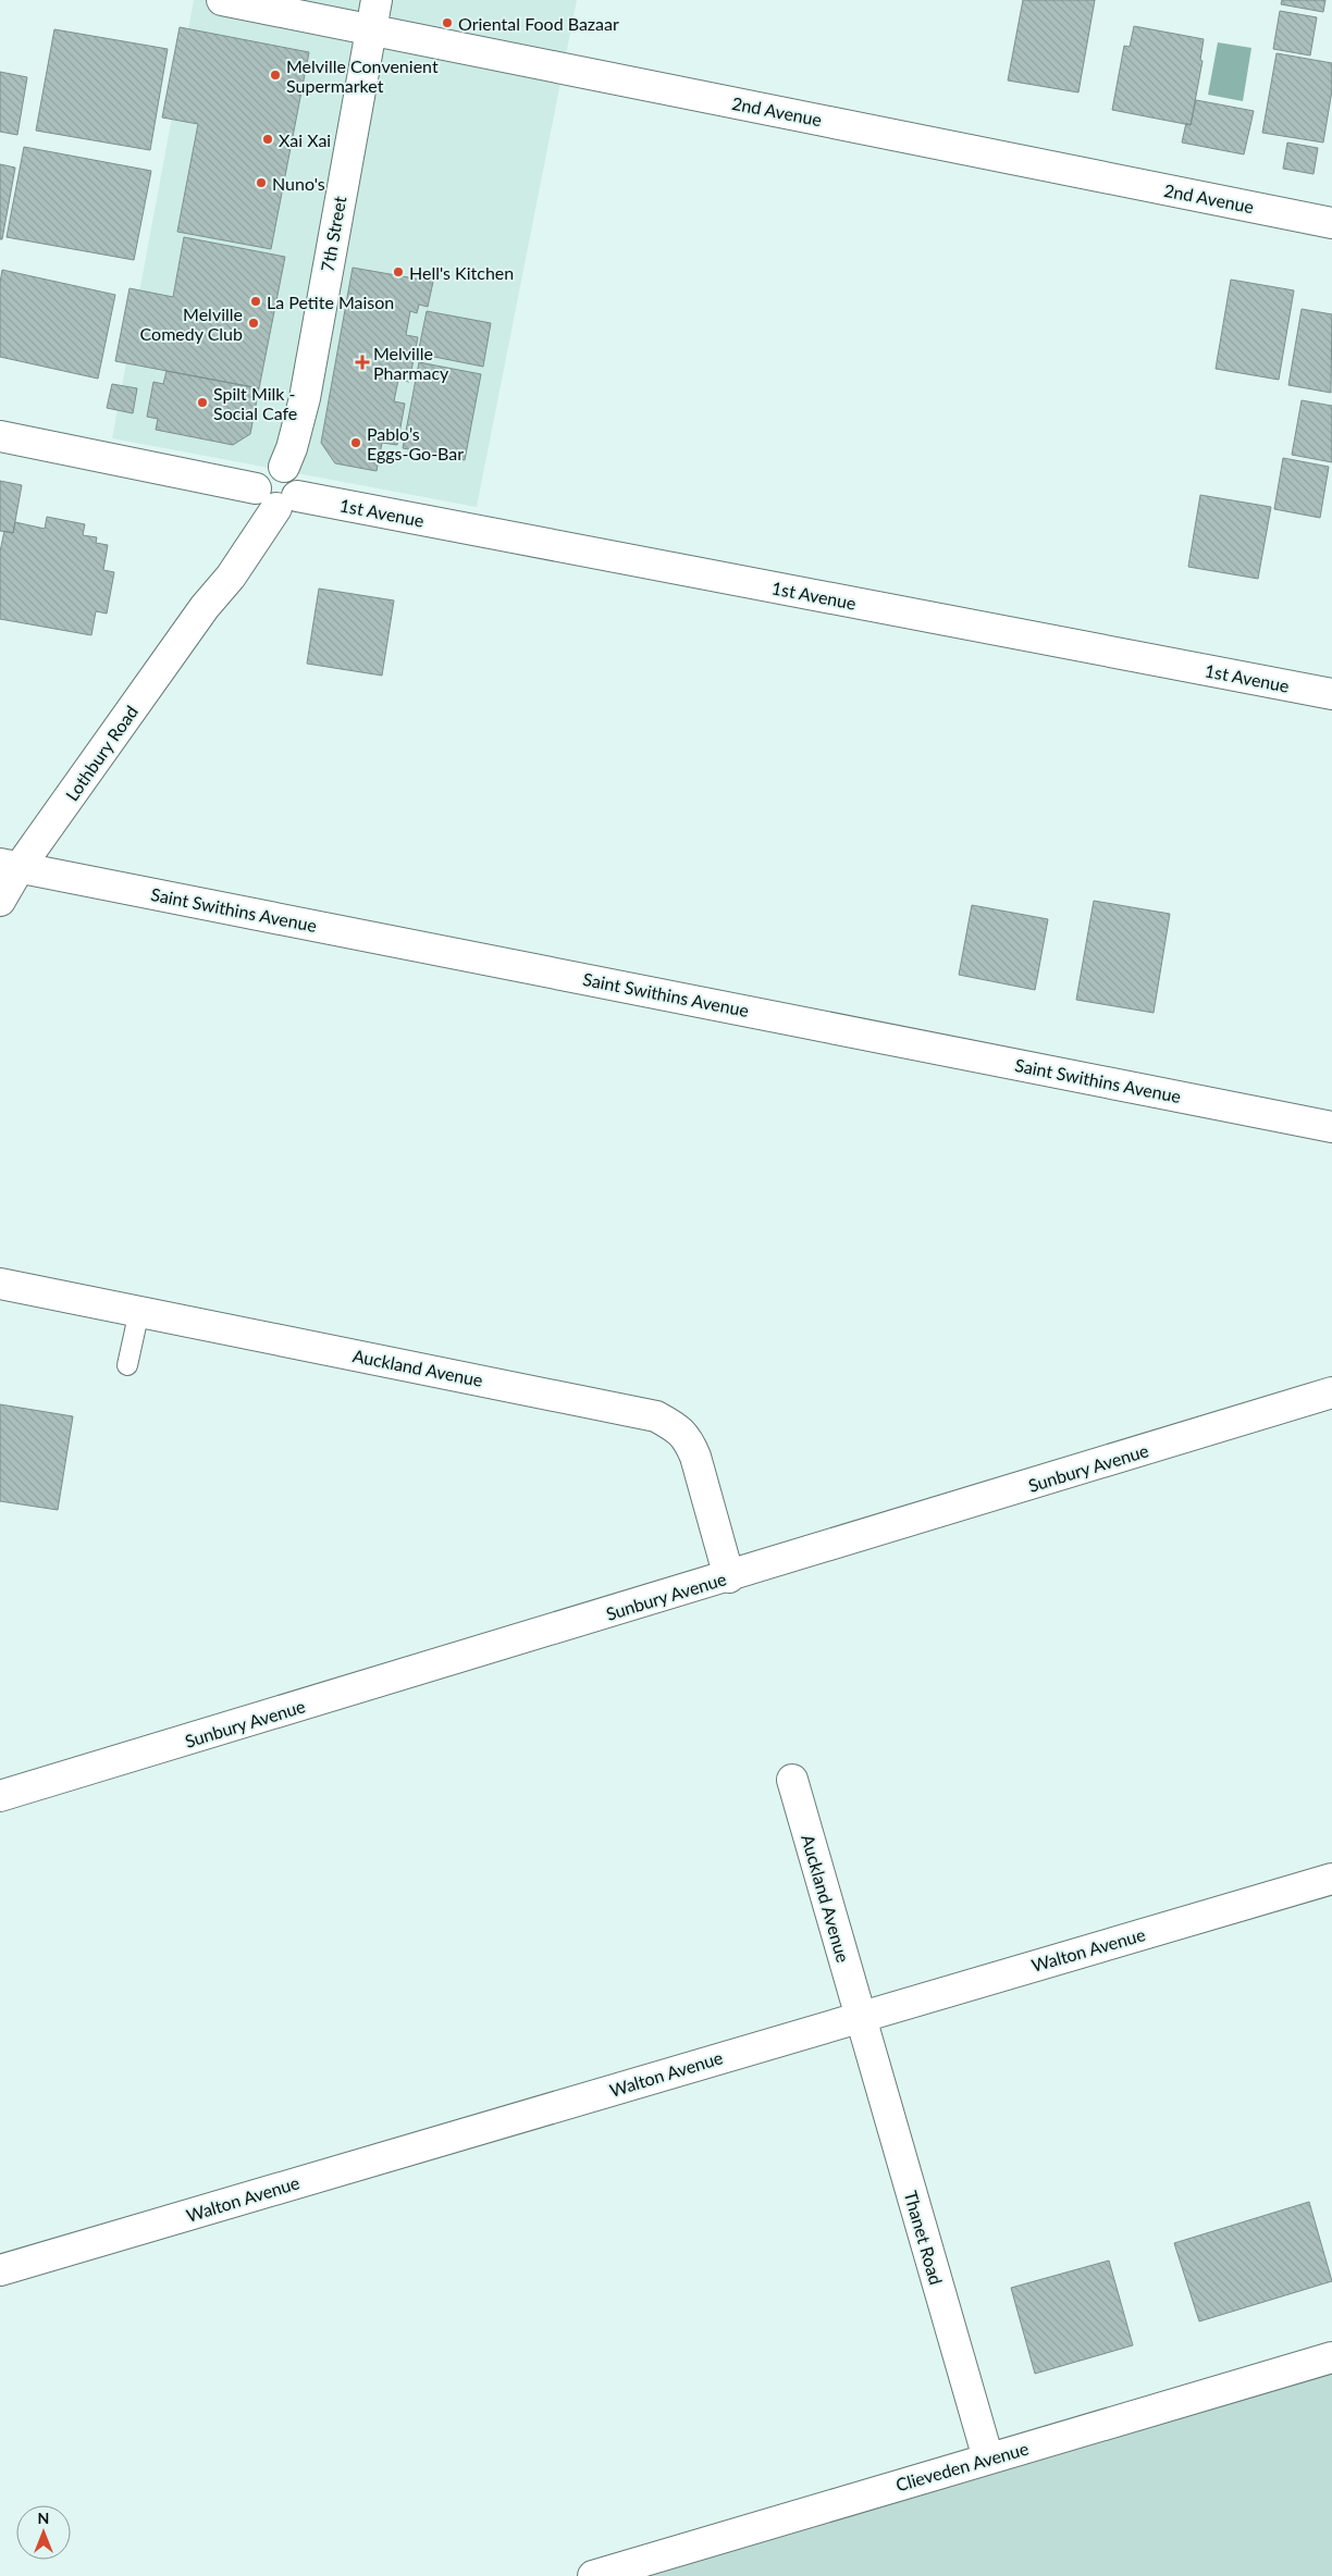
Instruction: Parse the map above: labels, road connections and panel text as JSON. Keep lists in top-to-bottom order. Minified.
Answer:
{"streets":{"street":["2nd Avenue","7th Street","1st Avenue","Lothbury Road","Saint Swithins Avenue","Auckland Avenue","Sunbury Avenue","Walton Avenue","Thanet Road","Clieveden Avenue"]},"crossings":[["2nd Avenue","7th Street"],["7th Street","Lothbury Road"],["1st Avenue","Lothbury Road"],["Lothbury Road","Saint Swithins Avenue"],["Auckland Avenue","Sunbury Avenue"],["Auckland Avenue","Walton Avenue"],["Auckland Avenue","Thanet Road"],["Walton Avenue","Thanet Road"],["Thanet Road","Clieveden Avenue"]],"places":{"other":["Oriental Food Bazaar","Melville Convenient Supermarket","Xai Xai","Nuno's","Hell's Kitchen","La Petite Maison","Melville Comedy Club","Spilt Milk - Social Cafe","Pablo’s Eggs-Go-Bar"],"health":["Melville Pharmacy"]},"north":"top"}
